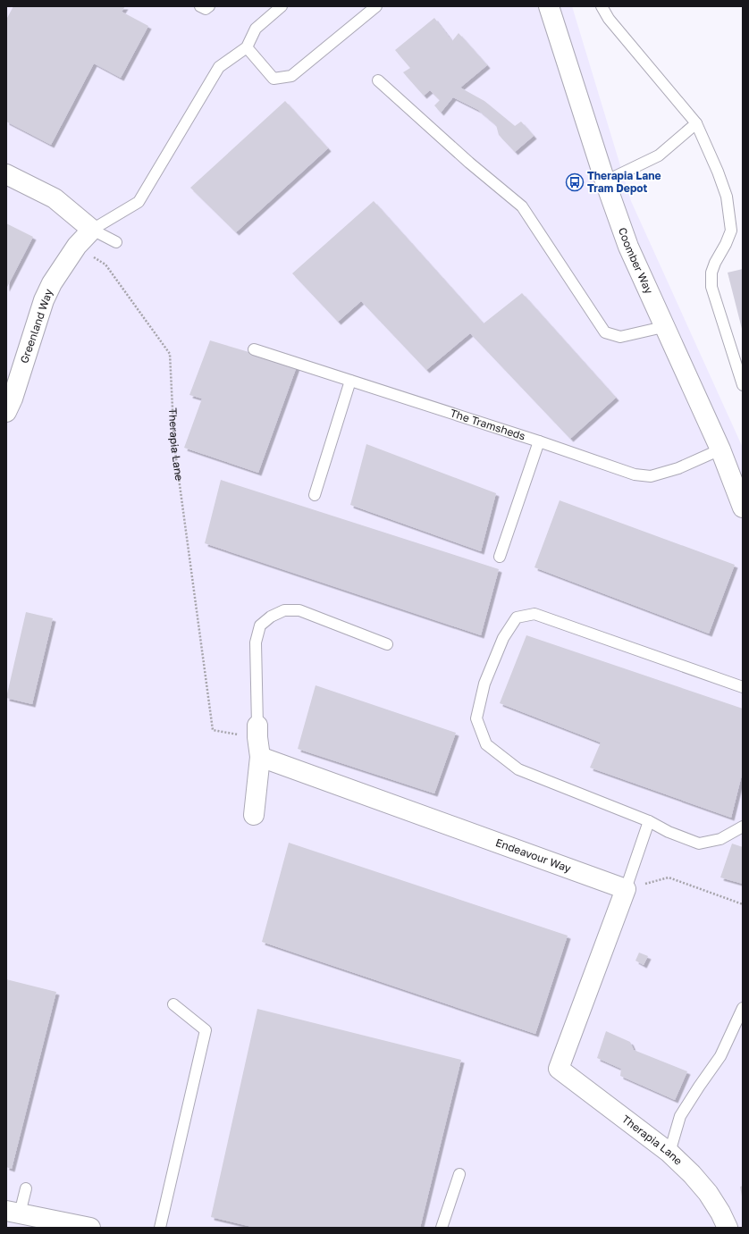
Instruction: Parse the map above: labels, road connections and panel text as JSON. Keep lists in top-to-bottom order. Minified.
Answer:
{"streets":{"street":["Coomber Way","Greenland Way","Therapia Lane","Endeavour Way"],"lane":["The Tramsheds"]},"crossings":[["Coomber Way","The Tramsheds"],["Greenland Way","Therapia Lane"],["Therapia Lane","Endeavour Way"]],"places":{"bus stop":["Therapia Lane Tram Depot"]}}
